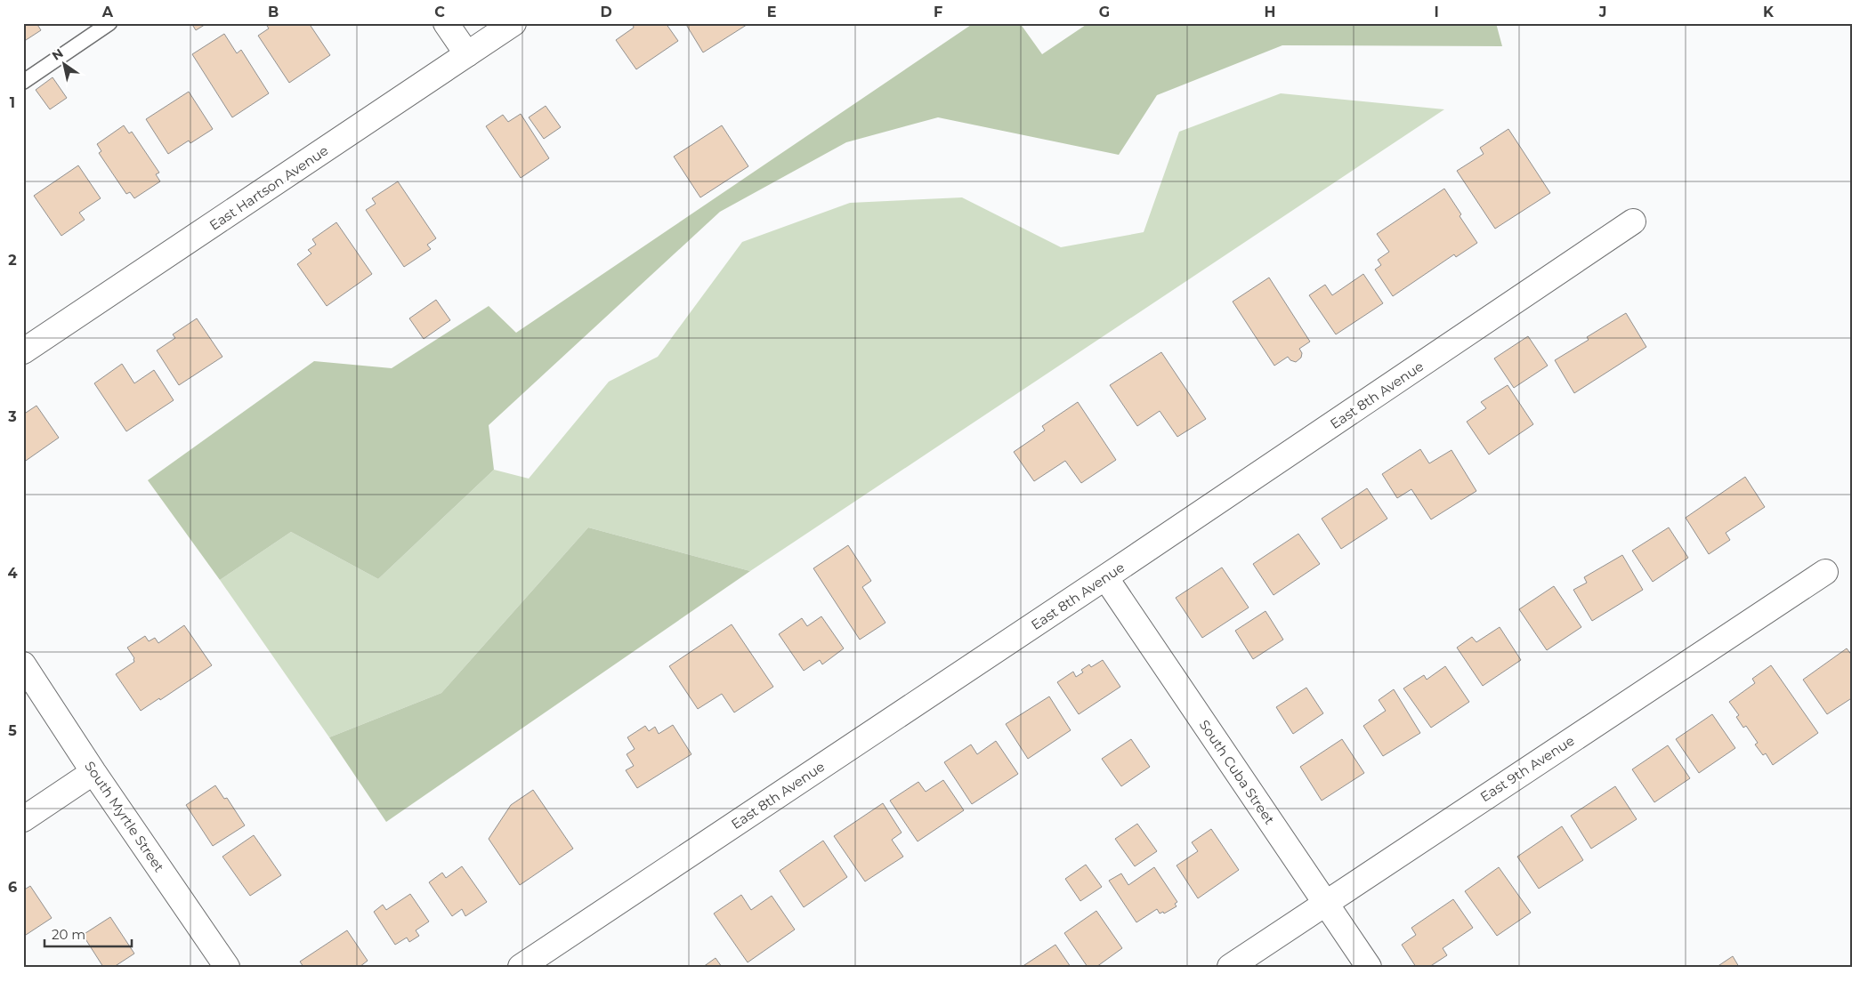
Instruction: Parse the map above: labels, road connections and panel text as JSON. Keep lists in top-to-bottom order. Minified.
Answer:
{"streets":{"street":["East Hartson Avenue","East 8th Avenue","East 9th Avenue","South Cuba Street","South Myrtle Street"]},"crossings":[["East 8th Avenue","South Cuba Street"],["East 9th Avenue","South Cuba Street"]],"scale_bar":"20 m","north":"top left","grid":{"columns":["A","B","C","D","E","F","G","H","I","J","K"],"rows":["1","2","3","4","5","6"]}}
